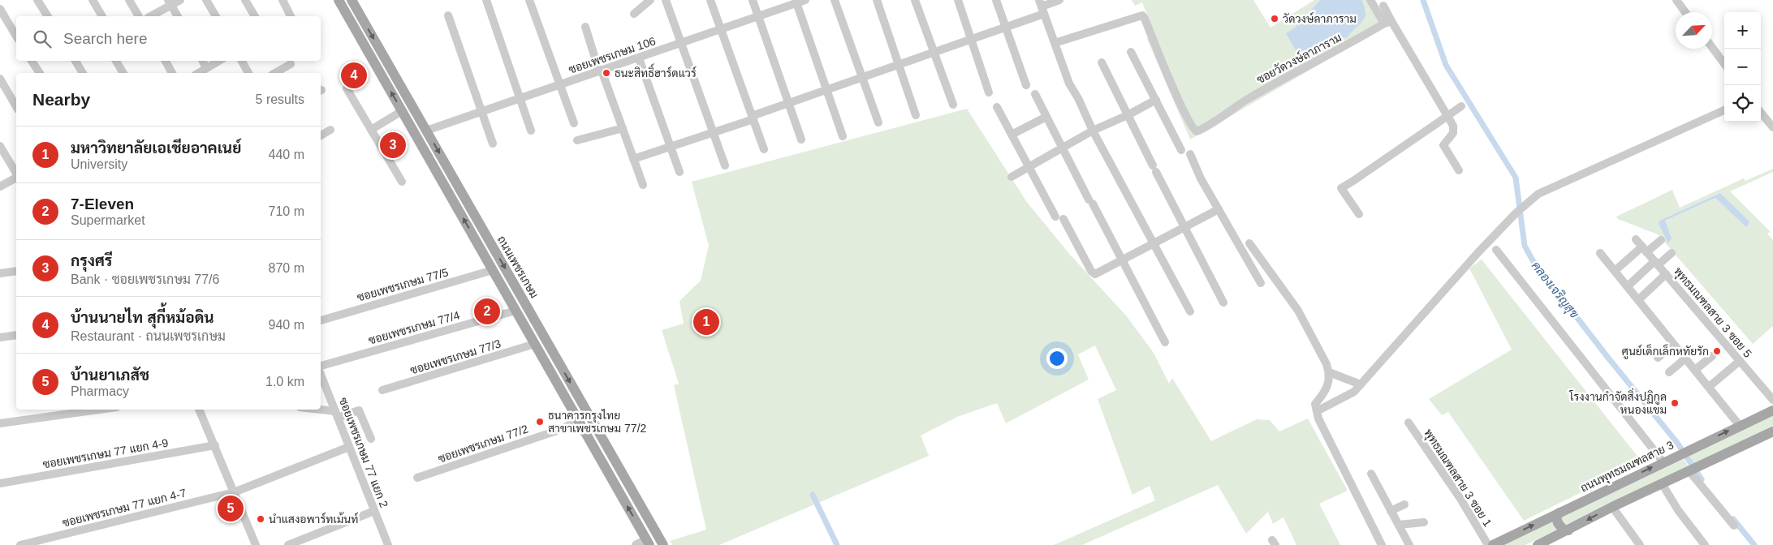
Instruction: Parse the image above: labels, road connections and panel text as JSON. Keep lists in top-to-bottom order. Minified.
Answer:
{"streets":{"main road":["ถนนเพชรเกษม","ถนนพุทธมณฑลสาย 3"],"street":["ซอยเพชรเกษม 106","ซอยวัดวงษ์ลาภาราม","ซอยเพชรเกษม 77/5","พุทธมณฑลสาย 3 ซอย 5","ซอยเพชรเกษม 77/4","ซอยเพชรเกษม 77/3","ซอยเพชรเกษม 77/2","ซอยเพชรเกษม 77 แยก 2","ซอยเพชรเกษม 77 แยก 4-9","พุทธมณฑลสาย 3 ซอย 1","ซอยเพชรเกษม 77 แยก 4-7"]},"crossings":[["ซอยเพชรเกษม 106","ถนนเพชรเกษม"],["ถนนเพชรเกษม","ซอยเพชรเกษม 77/5"],["ถนนเพชรเกษม","ซอยเพชรเกษม 77/4"],["ถนนเพชรเกษม","ซอยเพชรเกษม 77/3"],["ถนนเพชรเกษม","ซอยเพชรเกษม 77/2"],["ซอยเพชรเกษม 77 แยก 2","ซอยเพชรเกษม 77 แยก 4-7"]],"water":["คลองเจริญสุข"],"places":["วัดวงษ์ลาภาราม","ธนะสิทธิ์ฮาร์ดแวร์","ศูนย์เด็กเล็กหทัยรัก","โรงงานกำจัดสิ่งปฏิกูล หนองแขม","ธนาคารกรุงไทย สาขาเพชรเกษม 77/2","นำแสงอพาร์ทเม้นท์"],"north":"top right","page":{"map_buttons":["+","−"],"search":"Search here","pins":["4","3","2","1","5"],"heading":["Nearby","5 results"],"list":[{"mark":"1","name":"มหาวิทยาลัยเอเชียอาคเนย์","note":"University","value":"440 m"},{"mark":"2","name":"7-Eleven","note":"Supermarket","value":"710 m"},{"mark":"3","name":"กรุงศรี","note":"Bank · ซอยเพชรเกษม 77/6","value":"870 m"},{"mark":"4","name":"บ้านนายไท สุกี้หม้อดิน","note":"Restaurant · ถนนเพชรเกษม","value":"940 m"},{"mark":"5","name":"บ้านยาเภสัช","note":"Pharmacy","value":"1.0 km"}]}}
